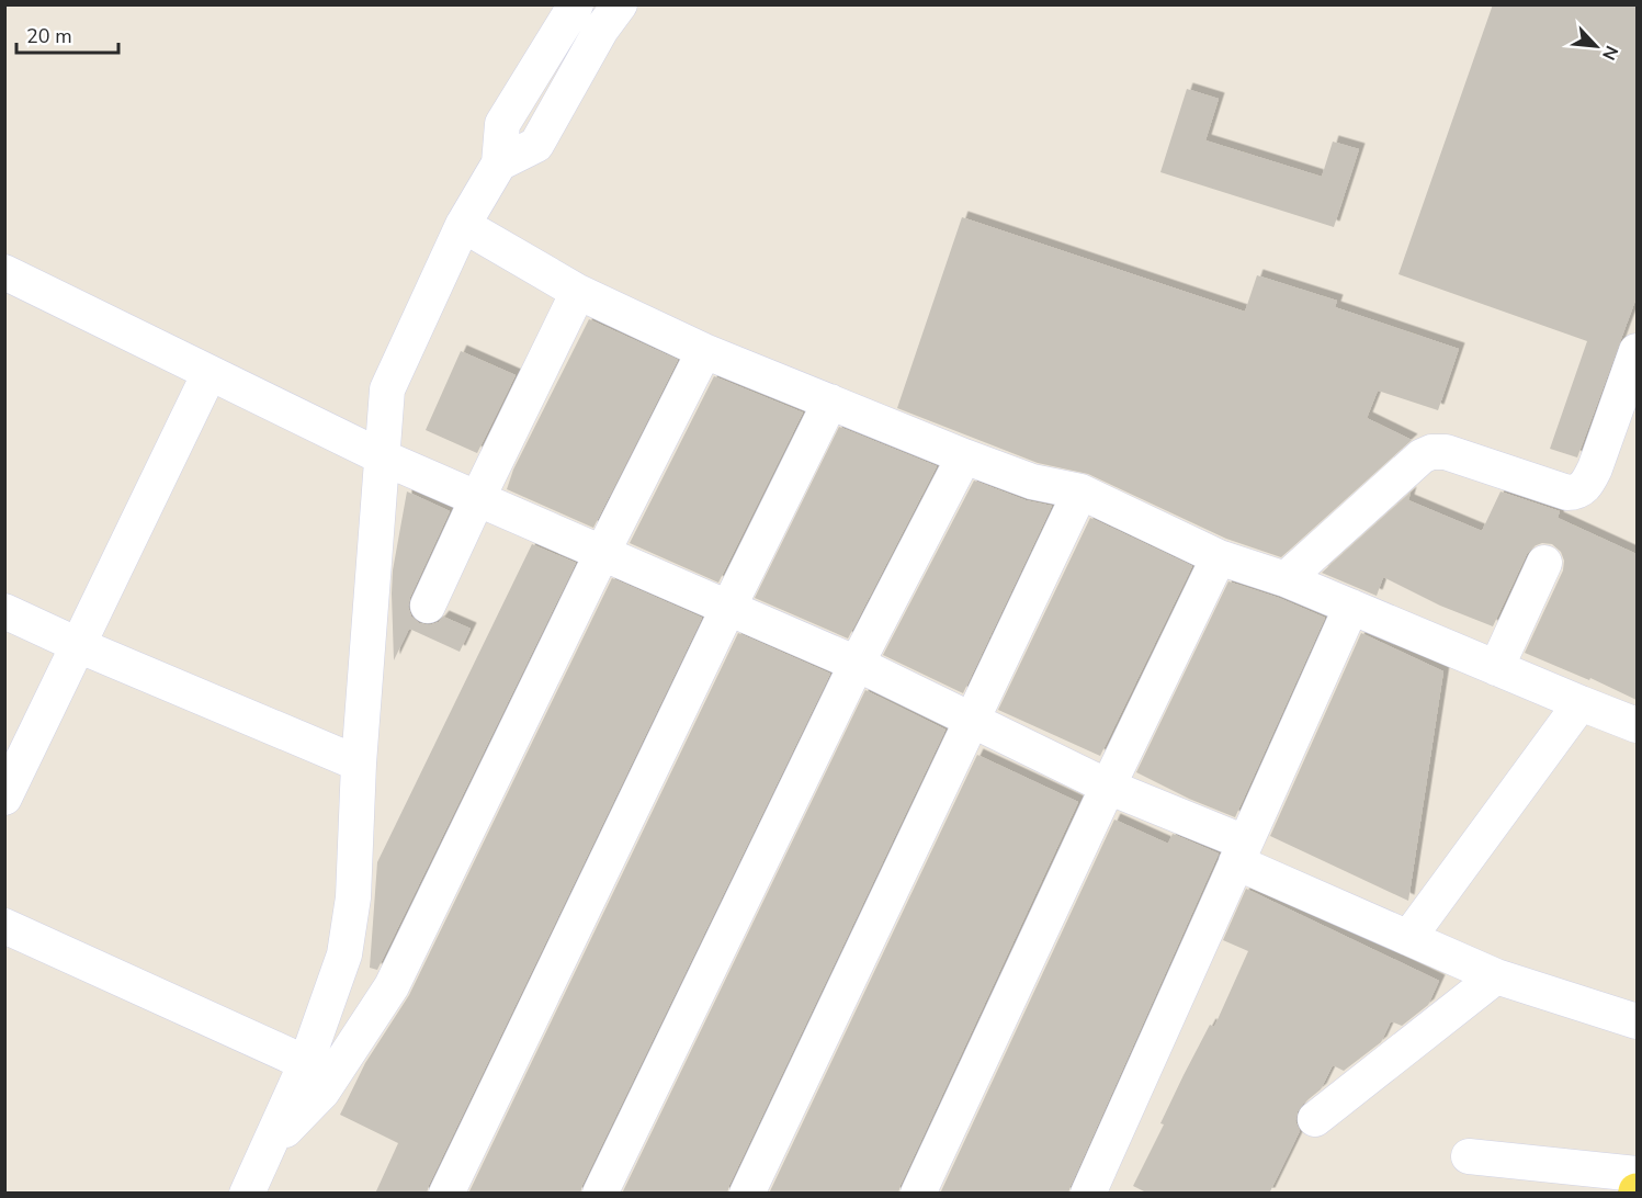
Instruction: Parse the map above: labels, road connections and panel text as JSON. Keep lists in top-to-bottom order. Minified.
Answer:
{"scale_bar":"20 m","north":"bottom right"}
